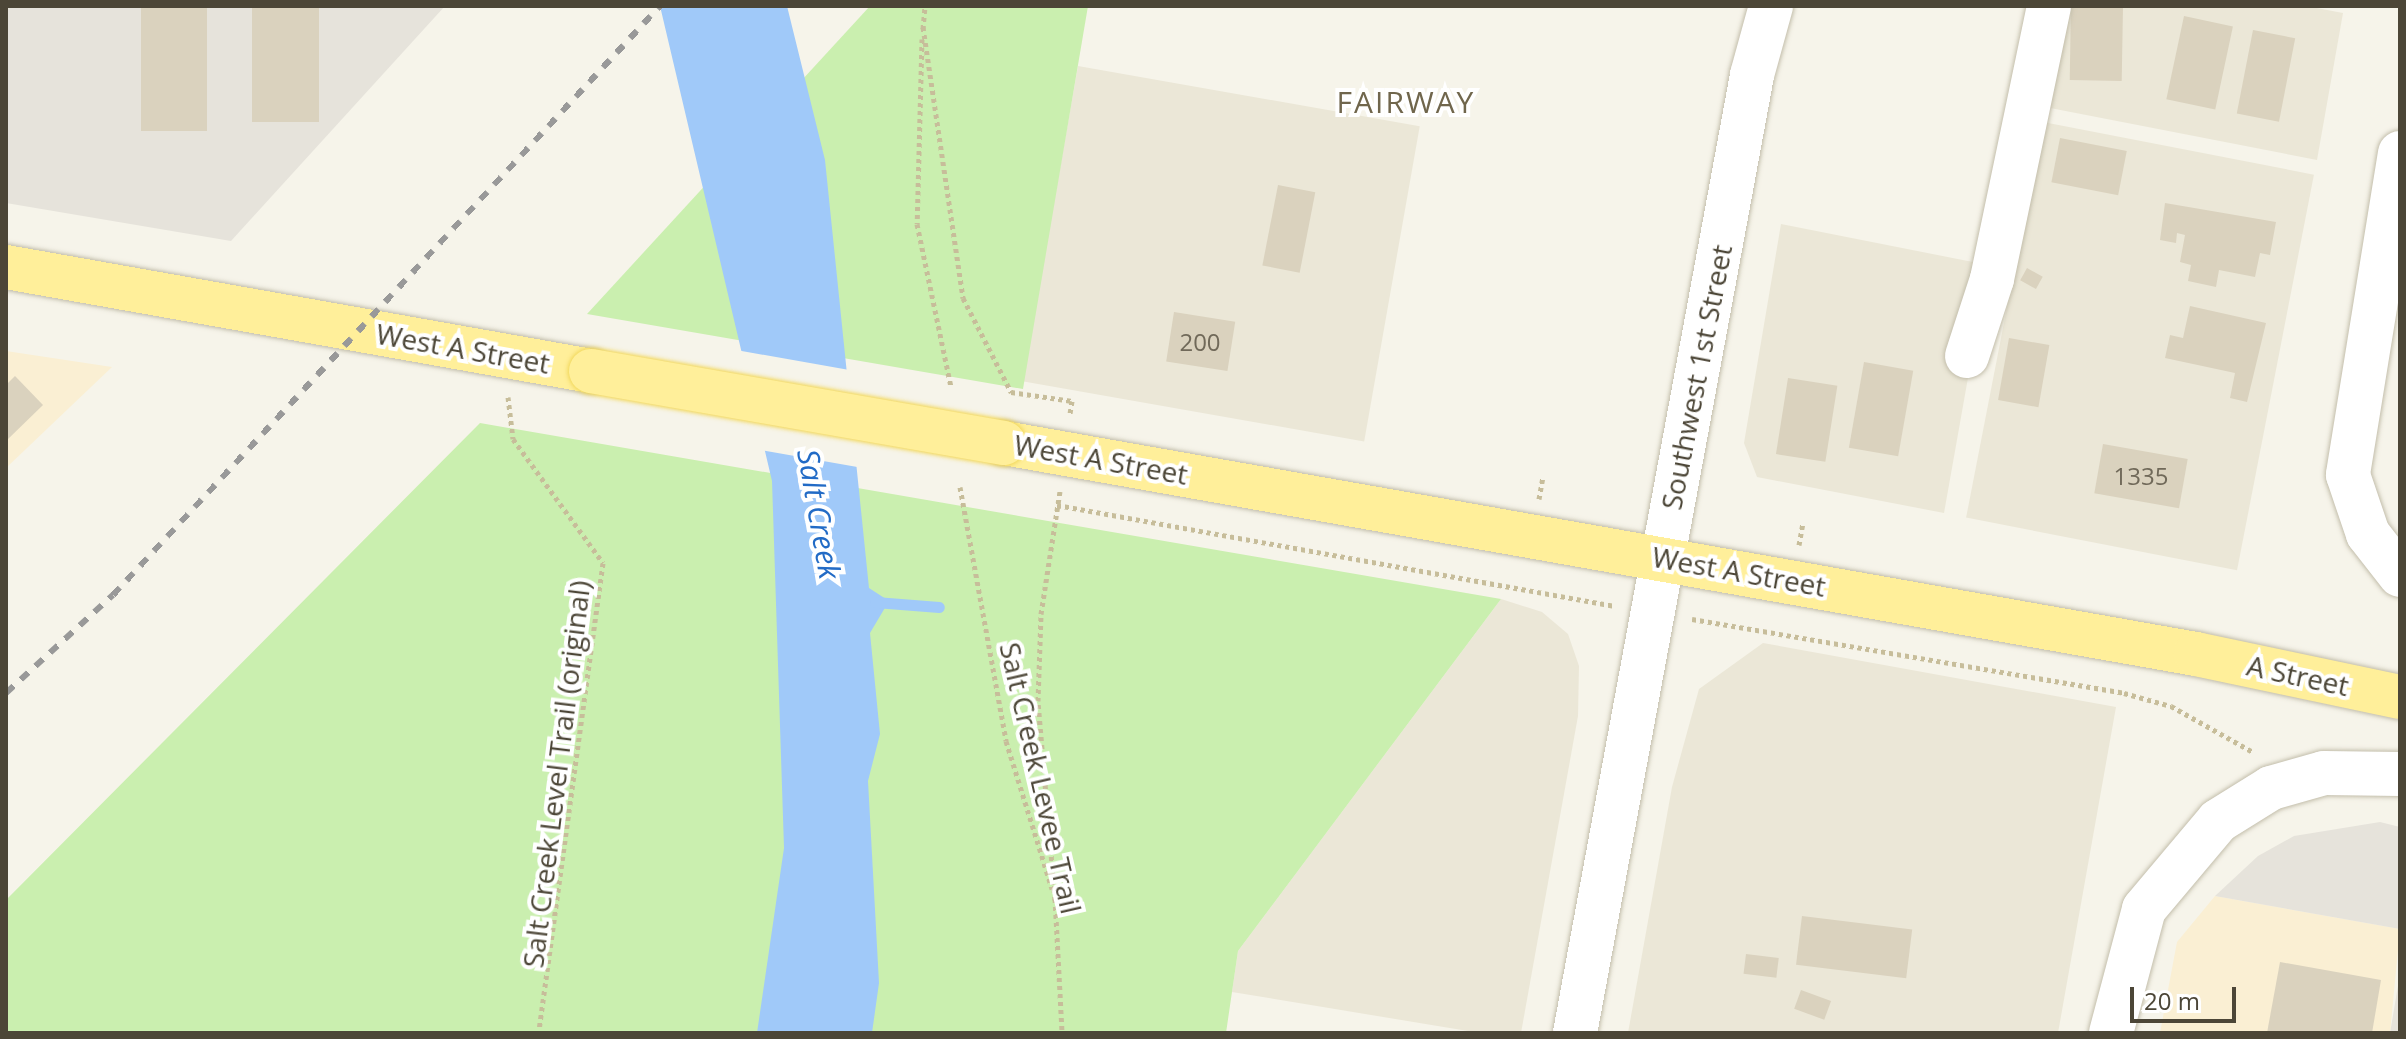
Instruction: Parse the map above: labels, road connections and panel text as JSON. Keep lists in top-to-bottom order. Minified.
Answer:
{"streets":{"main road":["West A Street","A Street"],"street":["Southwest 1st Street"],"path":["Salt Creek Level Trail (original)","Salt Creek Levee Trail"]},"crossings":[["West A Street","Southwest 1st Street"],["West A Street","A Street"],["West A Street","Salt Creek Level Trail (original)"]],"districts":["FAIRWAY"],"water":["Salt Creek"],"house_numbers":["200","1335"],"scale_bar":"20 m"}
